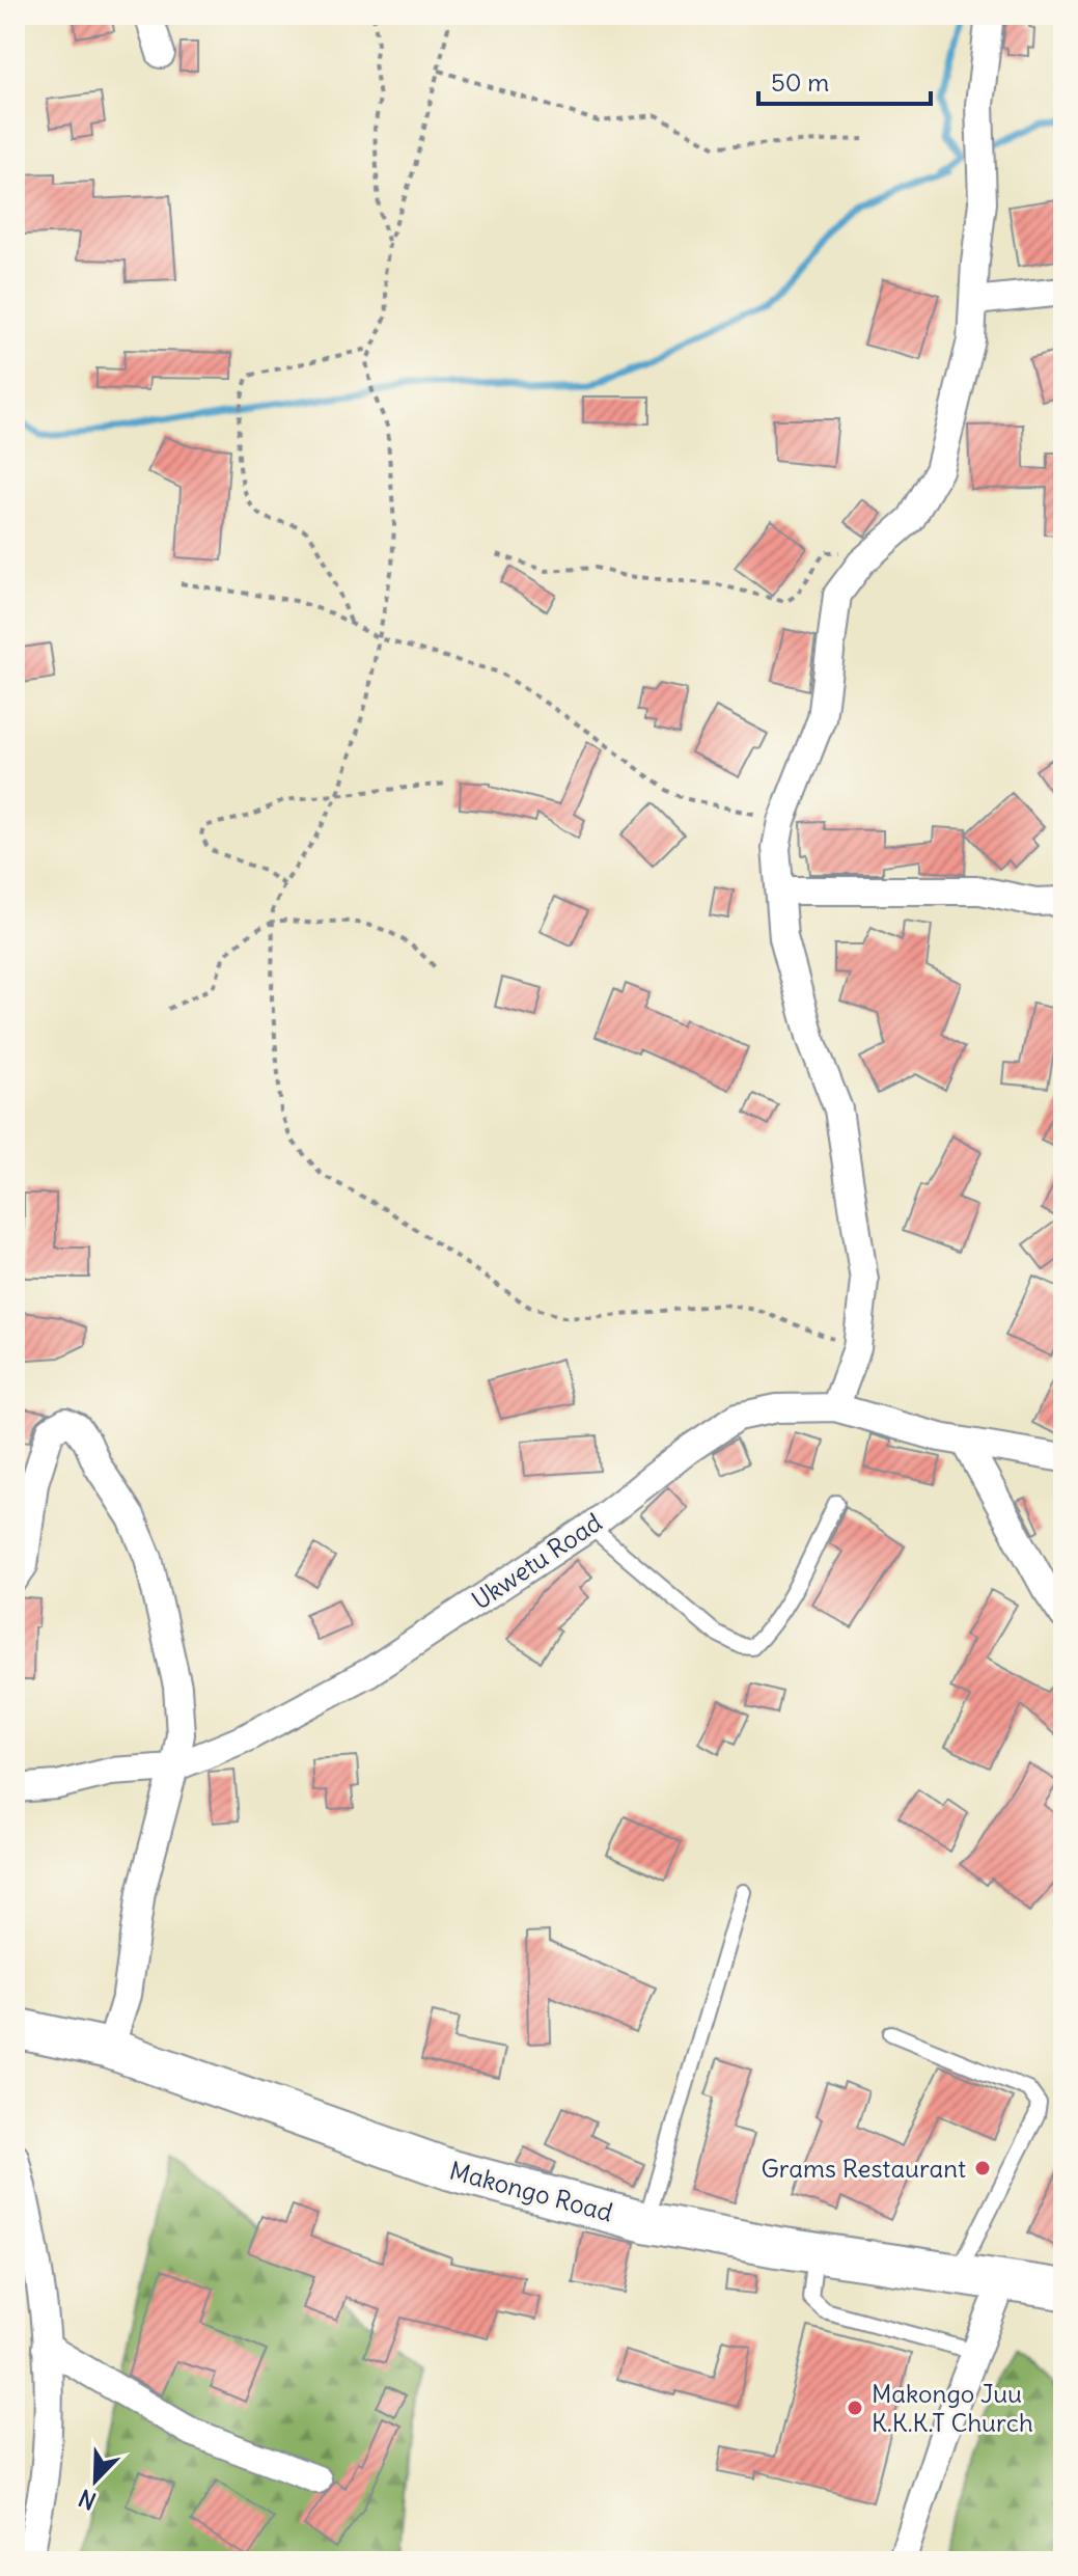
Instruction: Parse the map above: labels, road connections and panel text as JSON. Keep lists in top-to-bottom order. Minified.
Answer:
{"streets":{"street":["Ukwetu Road","Makongo Road"]},"places":["Grams Restaurant","Makongo Juu K.K.K.T Church"],"scale_bar":"50 m","north":"bottom left"}
